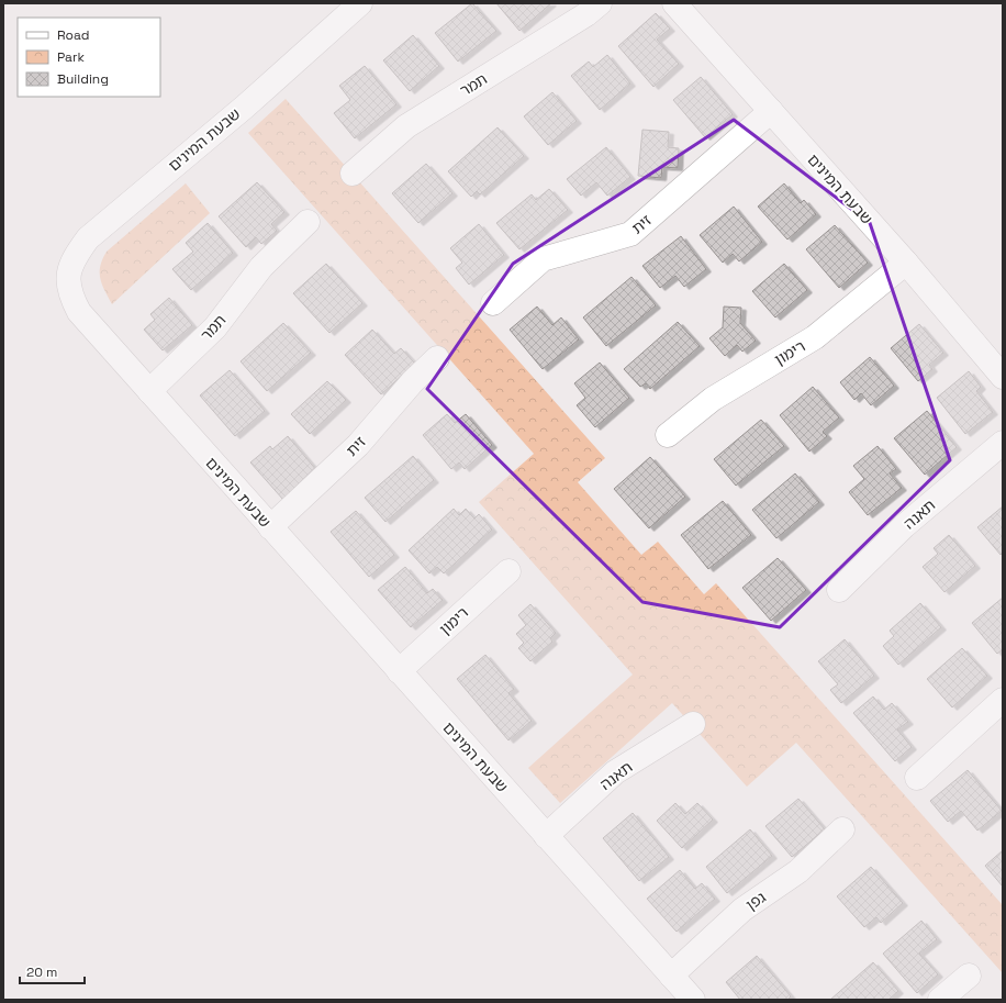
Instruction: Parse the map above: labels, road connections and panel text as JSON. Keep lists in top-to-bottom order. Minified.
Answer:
{"streets":{"street":["תמר","שבעת המינים","זית","רימון","תאנה","גפן"]},"crossings":[["תמר","שבעת המינים"],["שבעת המינים","זית"],["שבעת המינים","רימון"],["שבעת המינים","תאנה"],["שבעת המינים","גפן"]],"legend":["Road","Park","Building"],"scale_bar":"20 m"}
